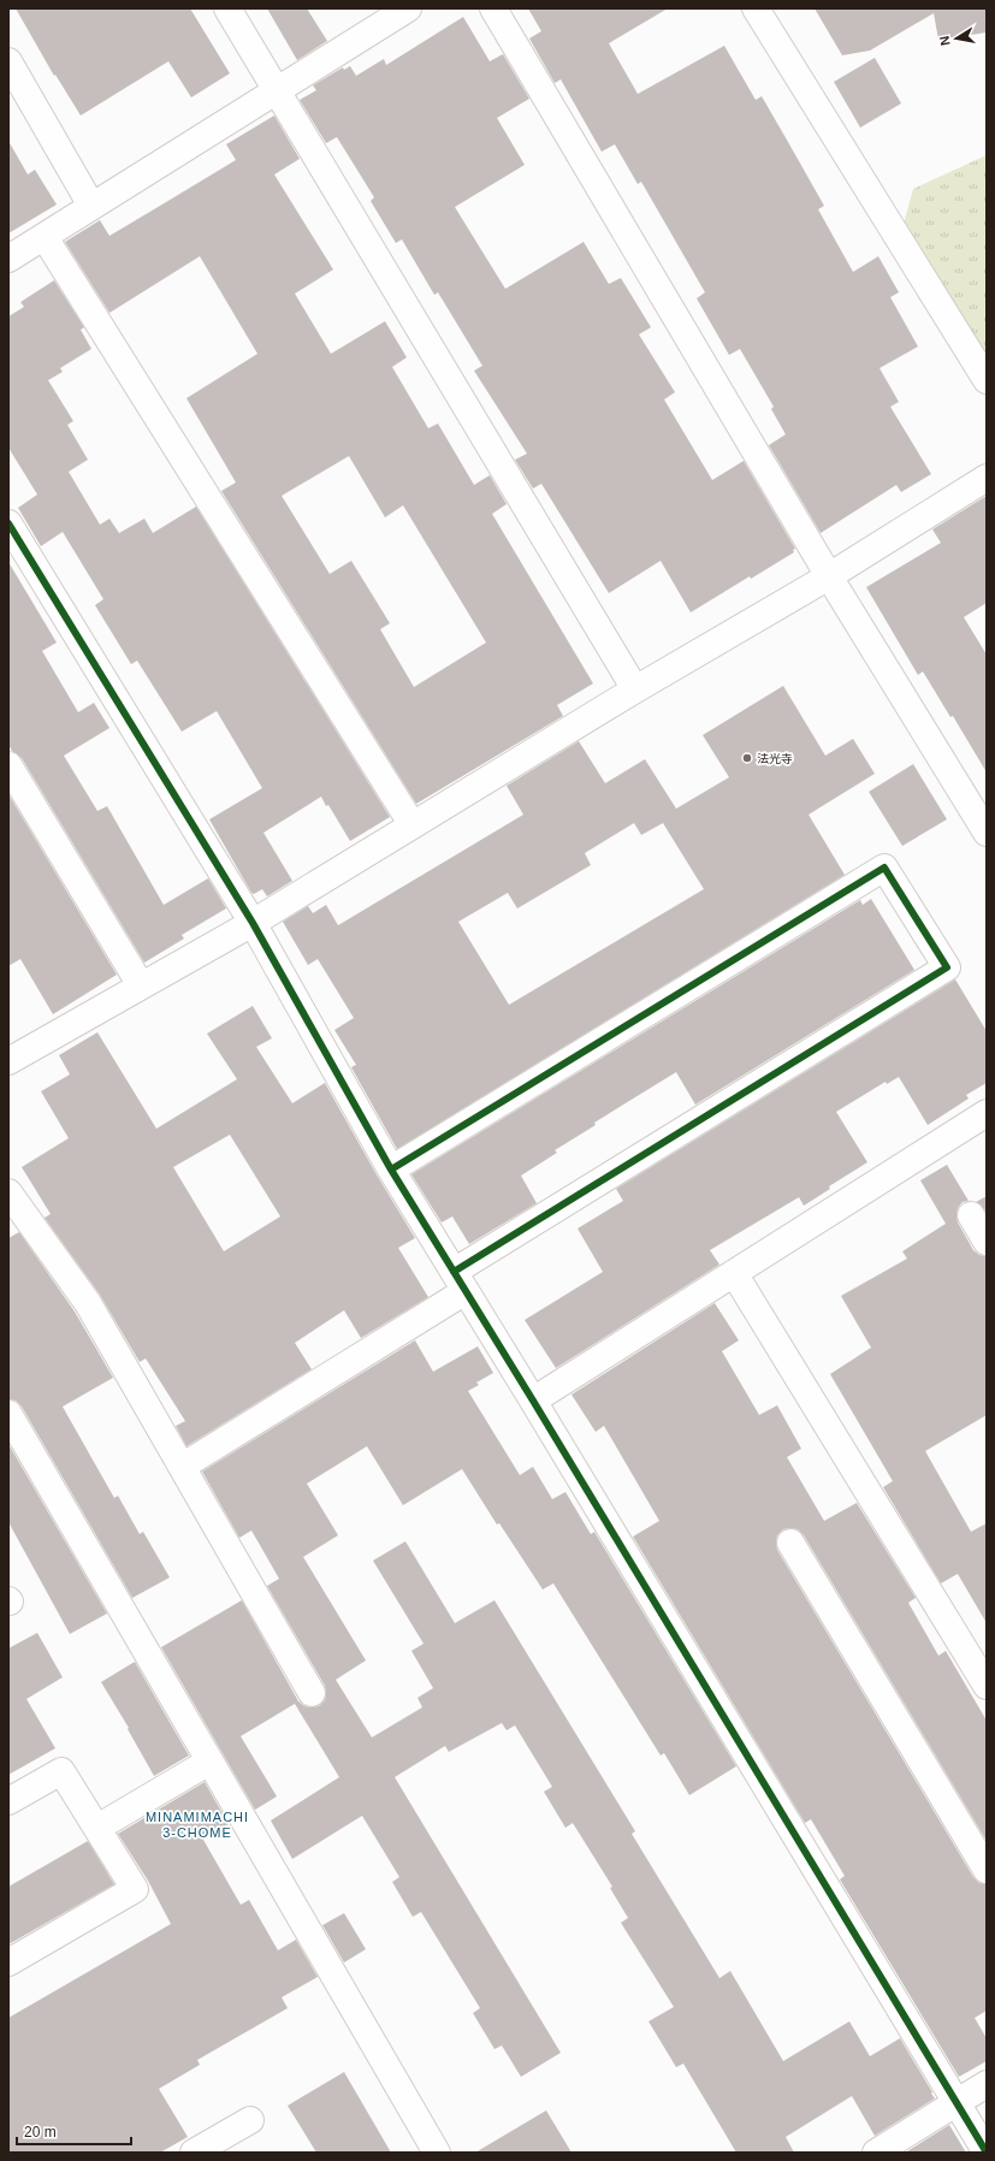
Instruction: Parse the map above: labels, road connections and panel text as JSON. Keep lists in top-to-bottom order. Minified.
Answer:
{"districts":["MINAMIMACHI 3-CHOME"],"places":["法光寺"],"scale_bar":"20 m","north":"left"}
